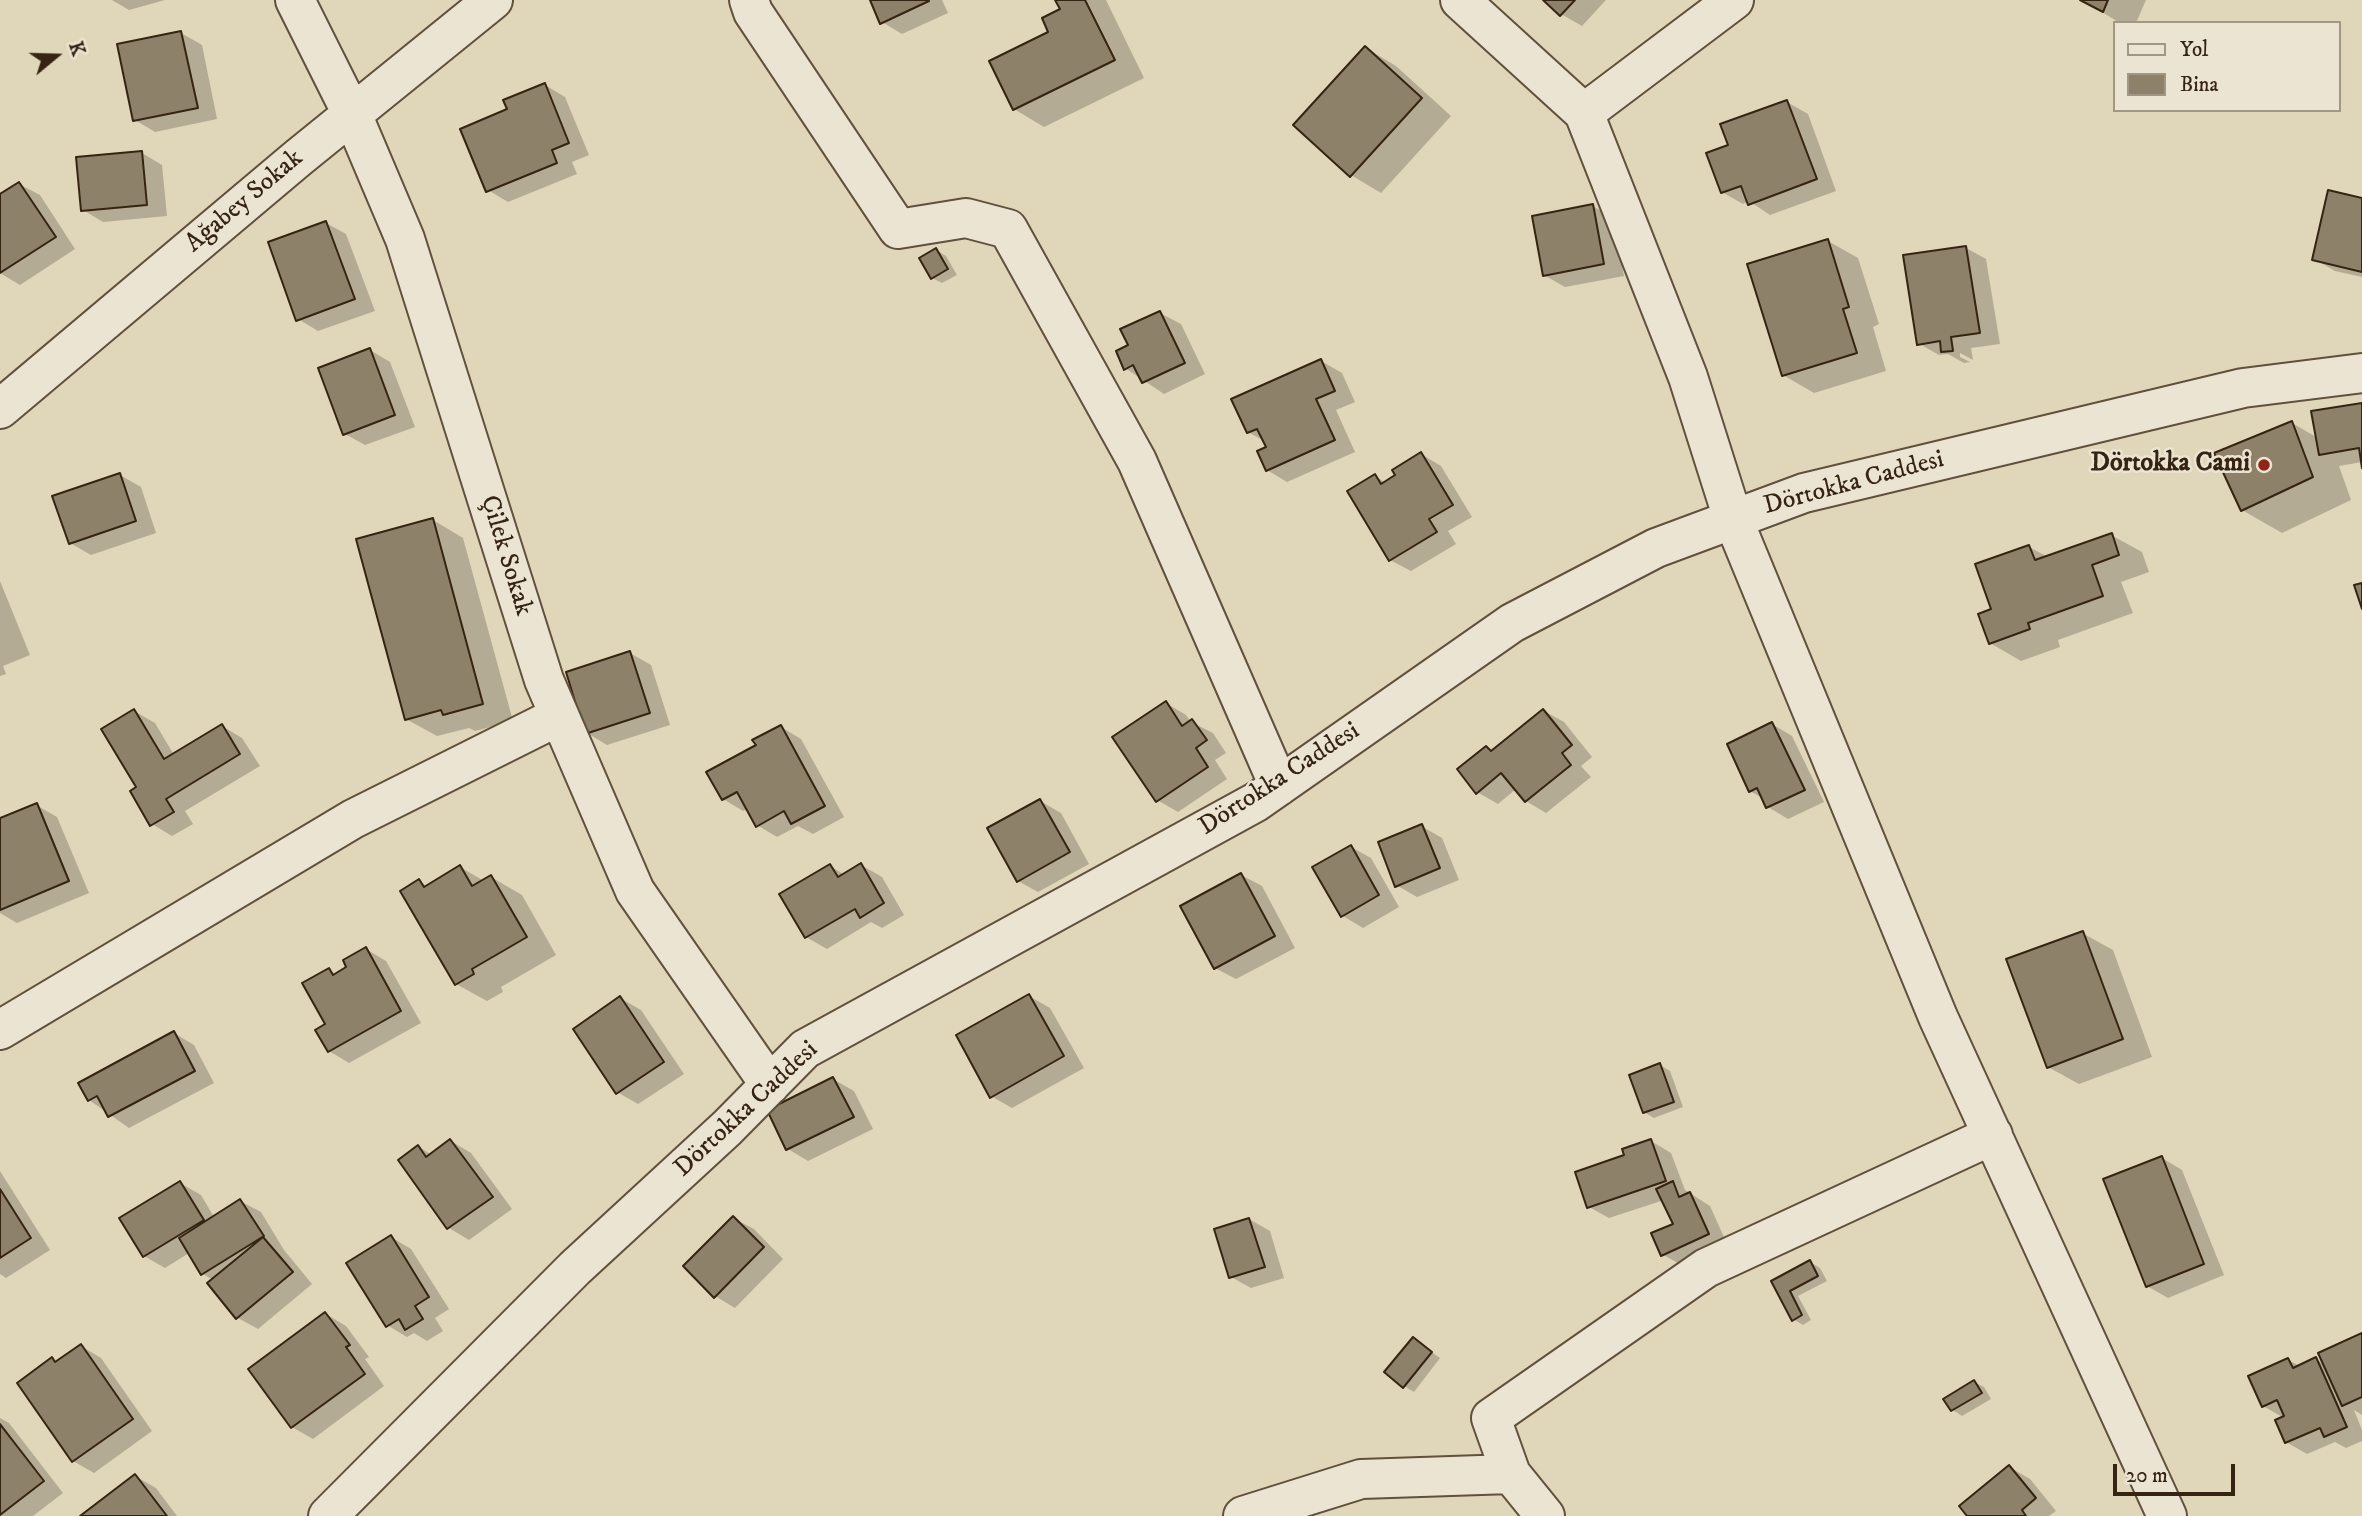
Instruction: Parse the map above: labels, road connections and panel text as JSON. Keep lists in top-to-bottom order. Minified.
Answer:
{"streets":{"street":["Ağabey Sokak","Dörtokka Caddesi","Çilek Sokak"]},"crossings":[["Ağabey Sokak","Çilek Sokak"],["Dörtokka Caddesi","Çilek Sokak"]],"places":["Dörtokka Cami"],"legend":["Yol","Bina"],"scale_bar":"20 m","north":"right"}
